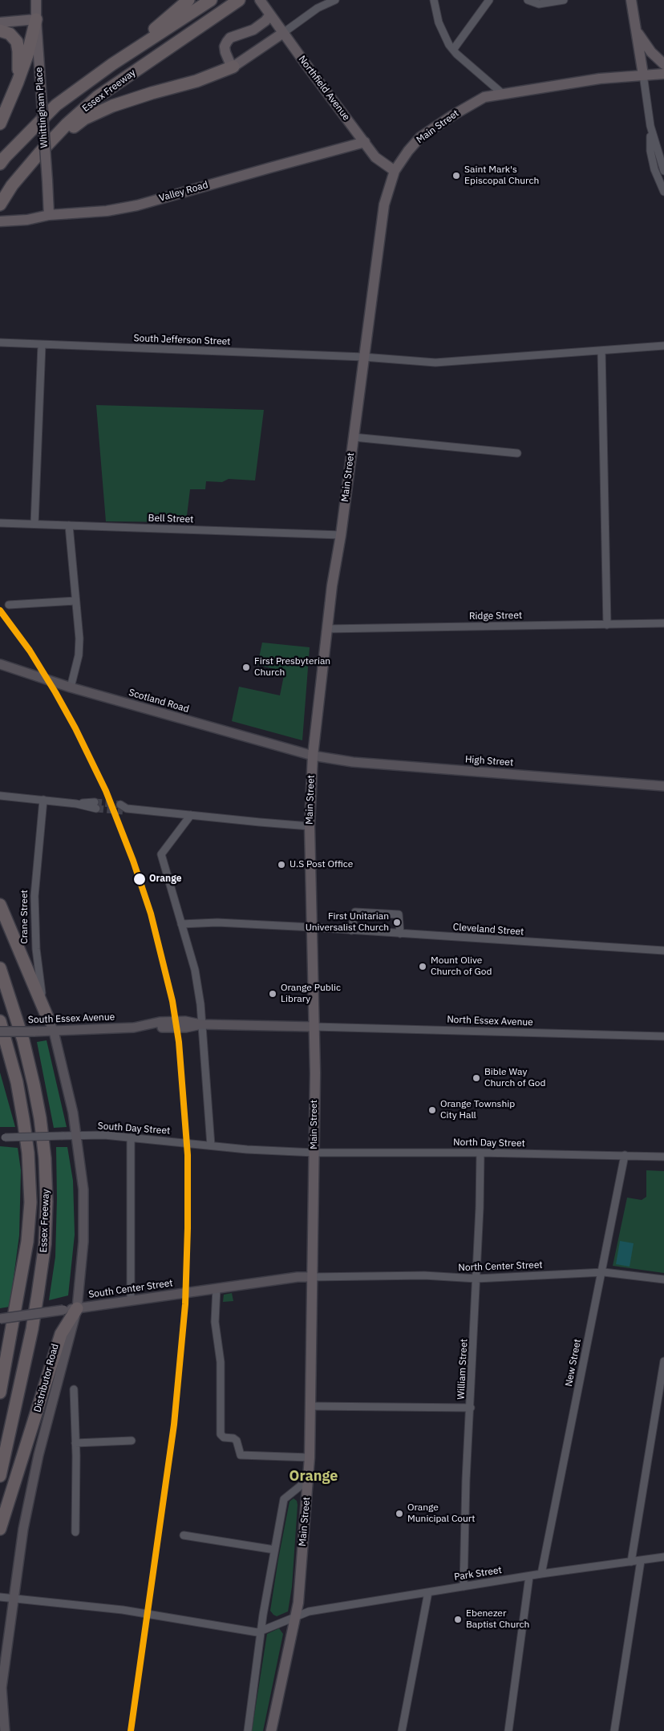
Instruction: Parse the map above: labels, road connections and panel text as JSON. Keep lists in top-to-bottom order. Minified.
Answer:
{"streets":{"highway":["Essex Freeway"],"main road":["Northfield Avenue","Whittingham Place","Main Street","Valley Road","Scotland Road","High Street","Crane Street","South Essex Avenue","South Center Street","Distributor Road"],"street":["South Jefferson Street","Bell Street","Ridge Street","Cleveland Street","North Essex Avenue","South Day Street","North Day Street","North Center Street","New Street","William Street","Park Street"]},"crossings":[["Northfield Avenue","Main Street"],["Northfield Avenue","Valley Road"],["Whittingham Place","Valley Road"],["Main Street","South Jefferson Street"],["Main Street","Bell Street"],["Main Street","Ridge Street"],["Main Street","Scotland Road"],["Main Street","High Street"],["Main Street","Cleveland Street"],["Main Street","South Essex Avenue"],["Main Street","North Essex Avenue"],["Main Street","South Day Street"],["Main Street","North Day Street"],["Main Street","North Center Street"],["Main Street","South Center Street"],["Main Street","Park Street"],["Scotland Road","High Street"],["Crane Street","South Essex Avenue"],["Crane Street","Distributor Road"],["South Essex Avenue","North Essex Avenue"],["South Essex Avenue","Distributor Road"],["South Day Street","North Day Street"],["South Day Street","Distributor Road"],["North Day Street","New Street"],["North Day Street","William Street"],["North Center Street","South Center Street"],["North Center Street","New Street"],["North Center Street","William Street"],["South Center Street","Distributor Road"],["New Street","Park Street"],["William Street","Park Street"]],"districts":["Orange"],"places":["Saint Mark's Episcopal Church","First Presbyterian Church","U.S Post Office","Orange","First Unitarian Universalist Church","Mount Olive Church of God","Orange Public Library","Bible Way Church of God","Orange Township City Hall","Orange Municipal Court","Ebenezer Baptist Church"]}
